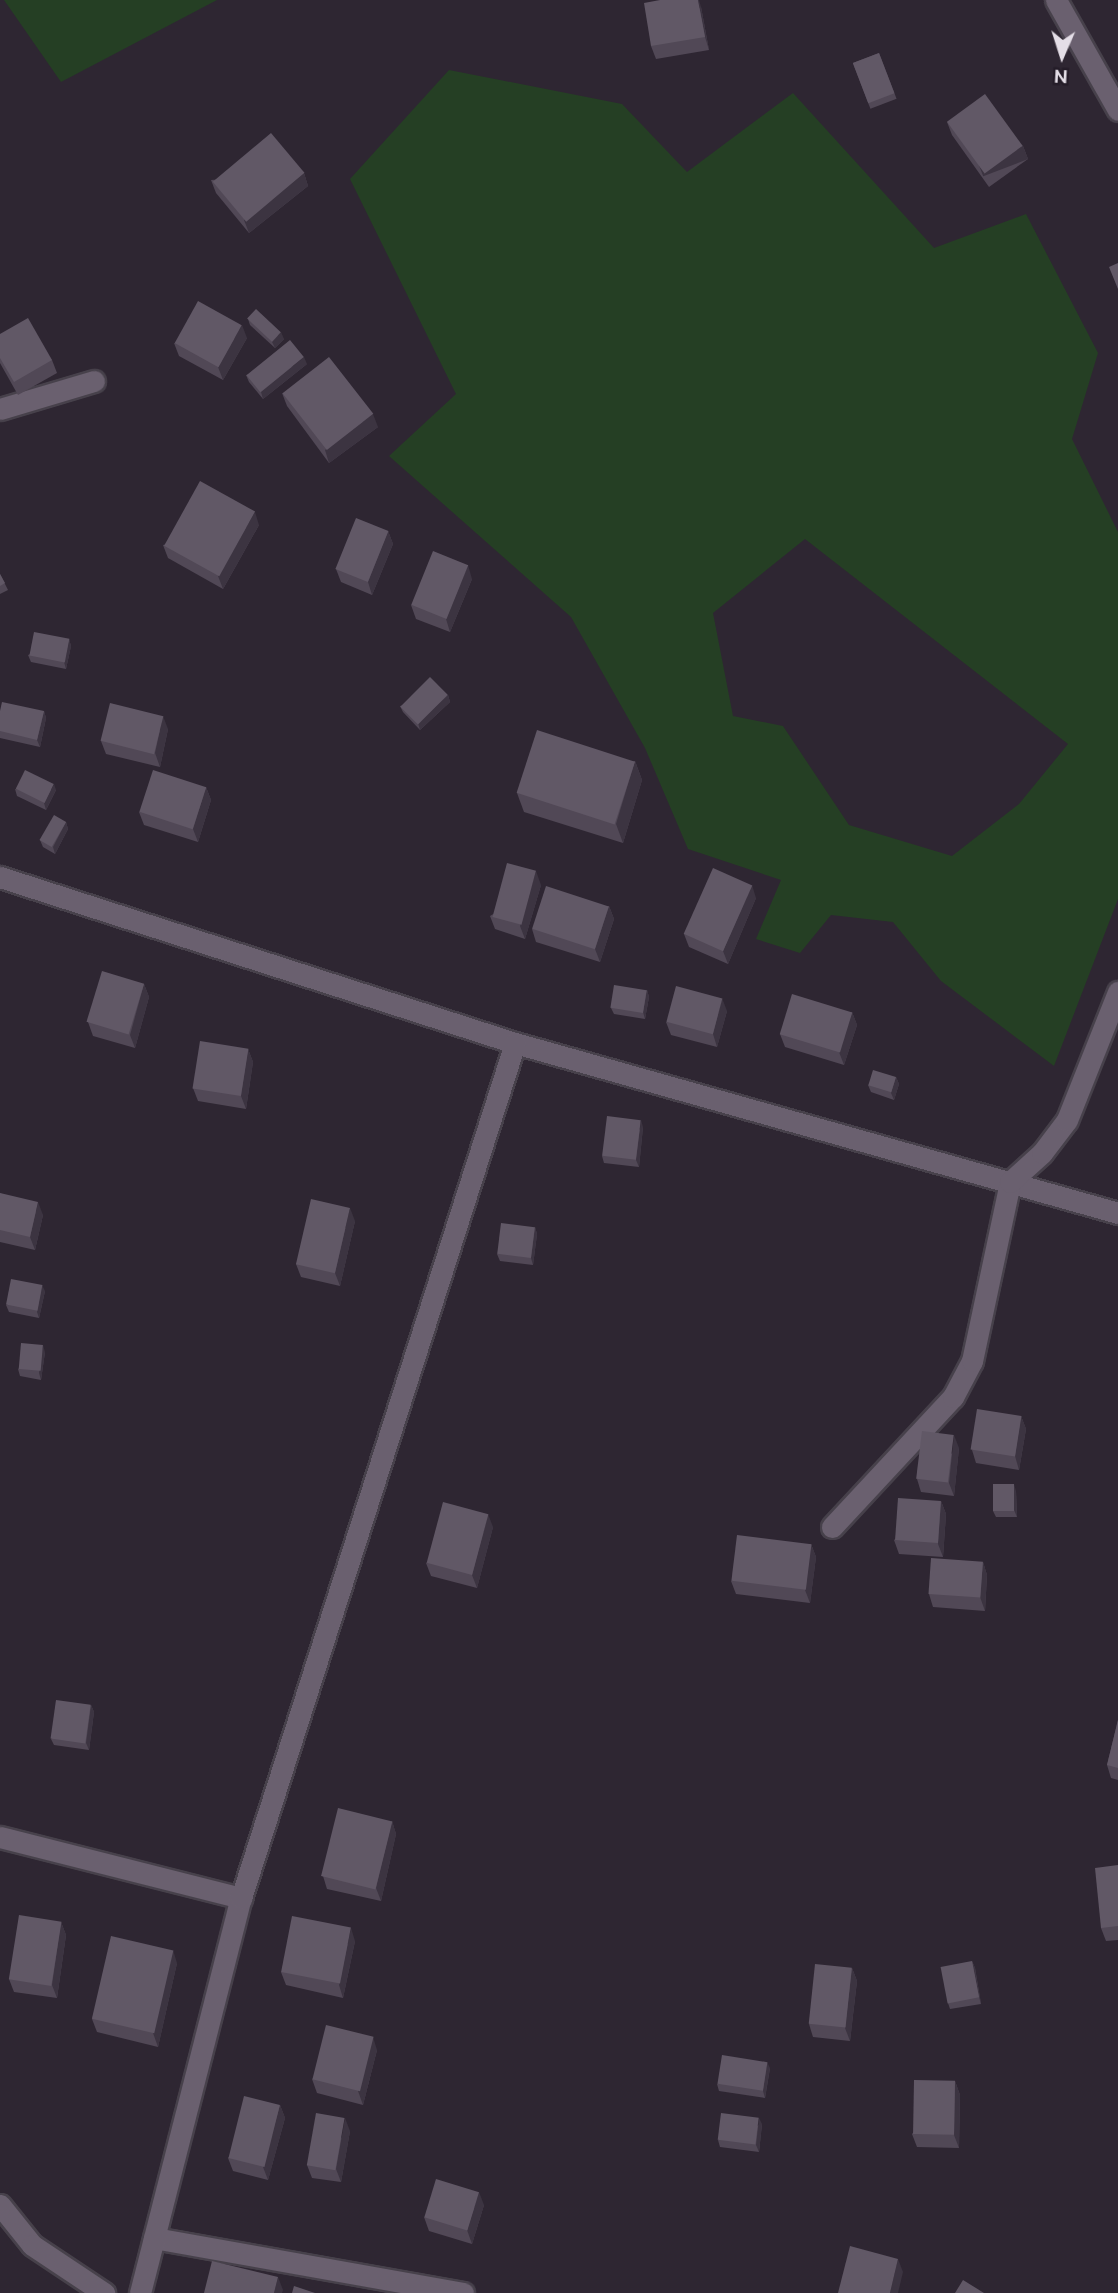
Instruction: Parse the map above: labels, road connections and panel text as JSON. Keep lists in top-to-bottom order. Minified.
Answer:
{"north":"bottom"}
